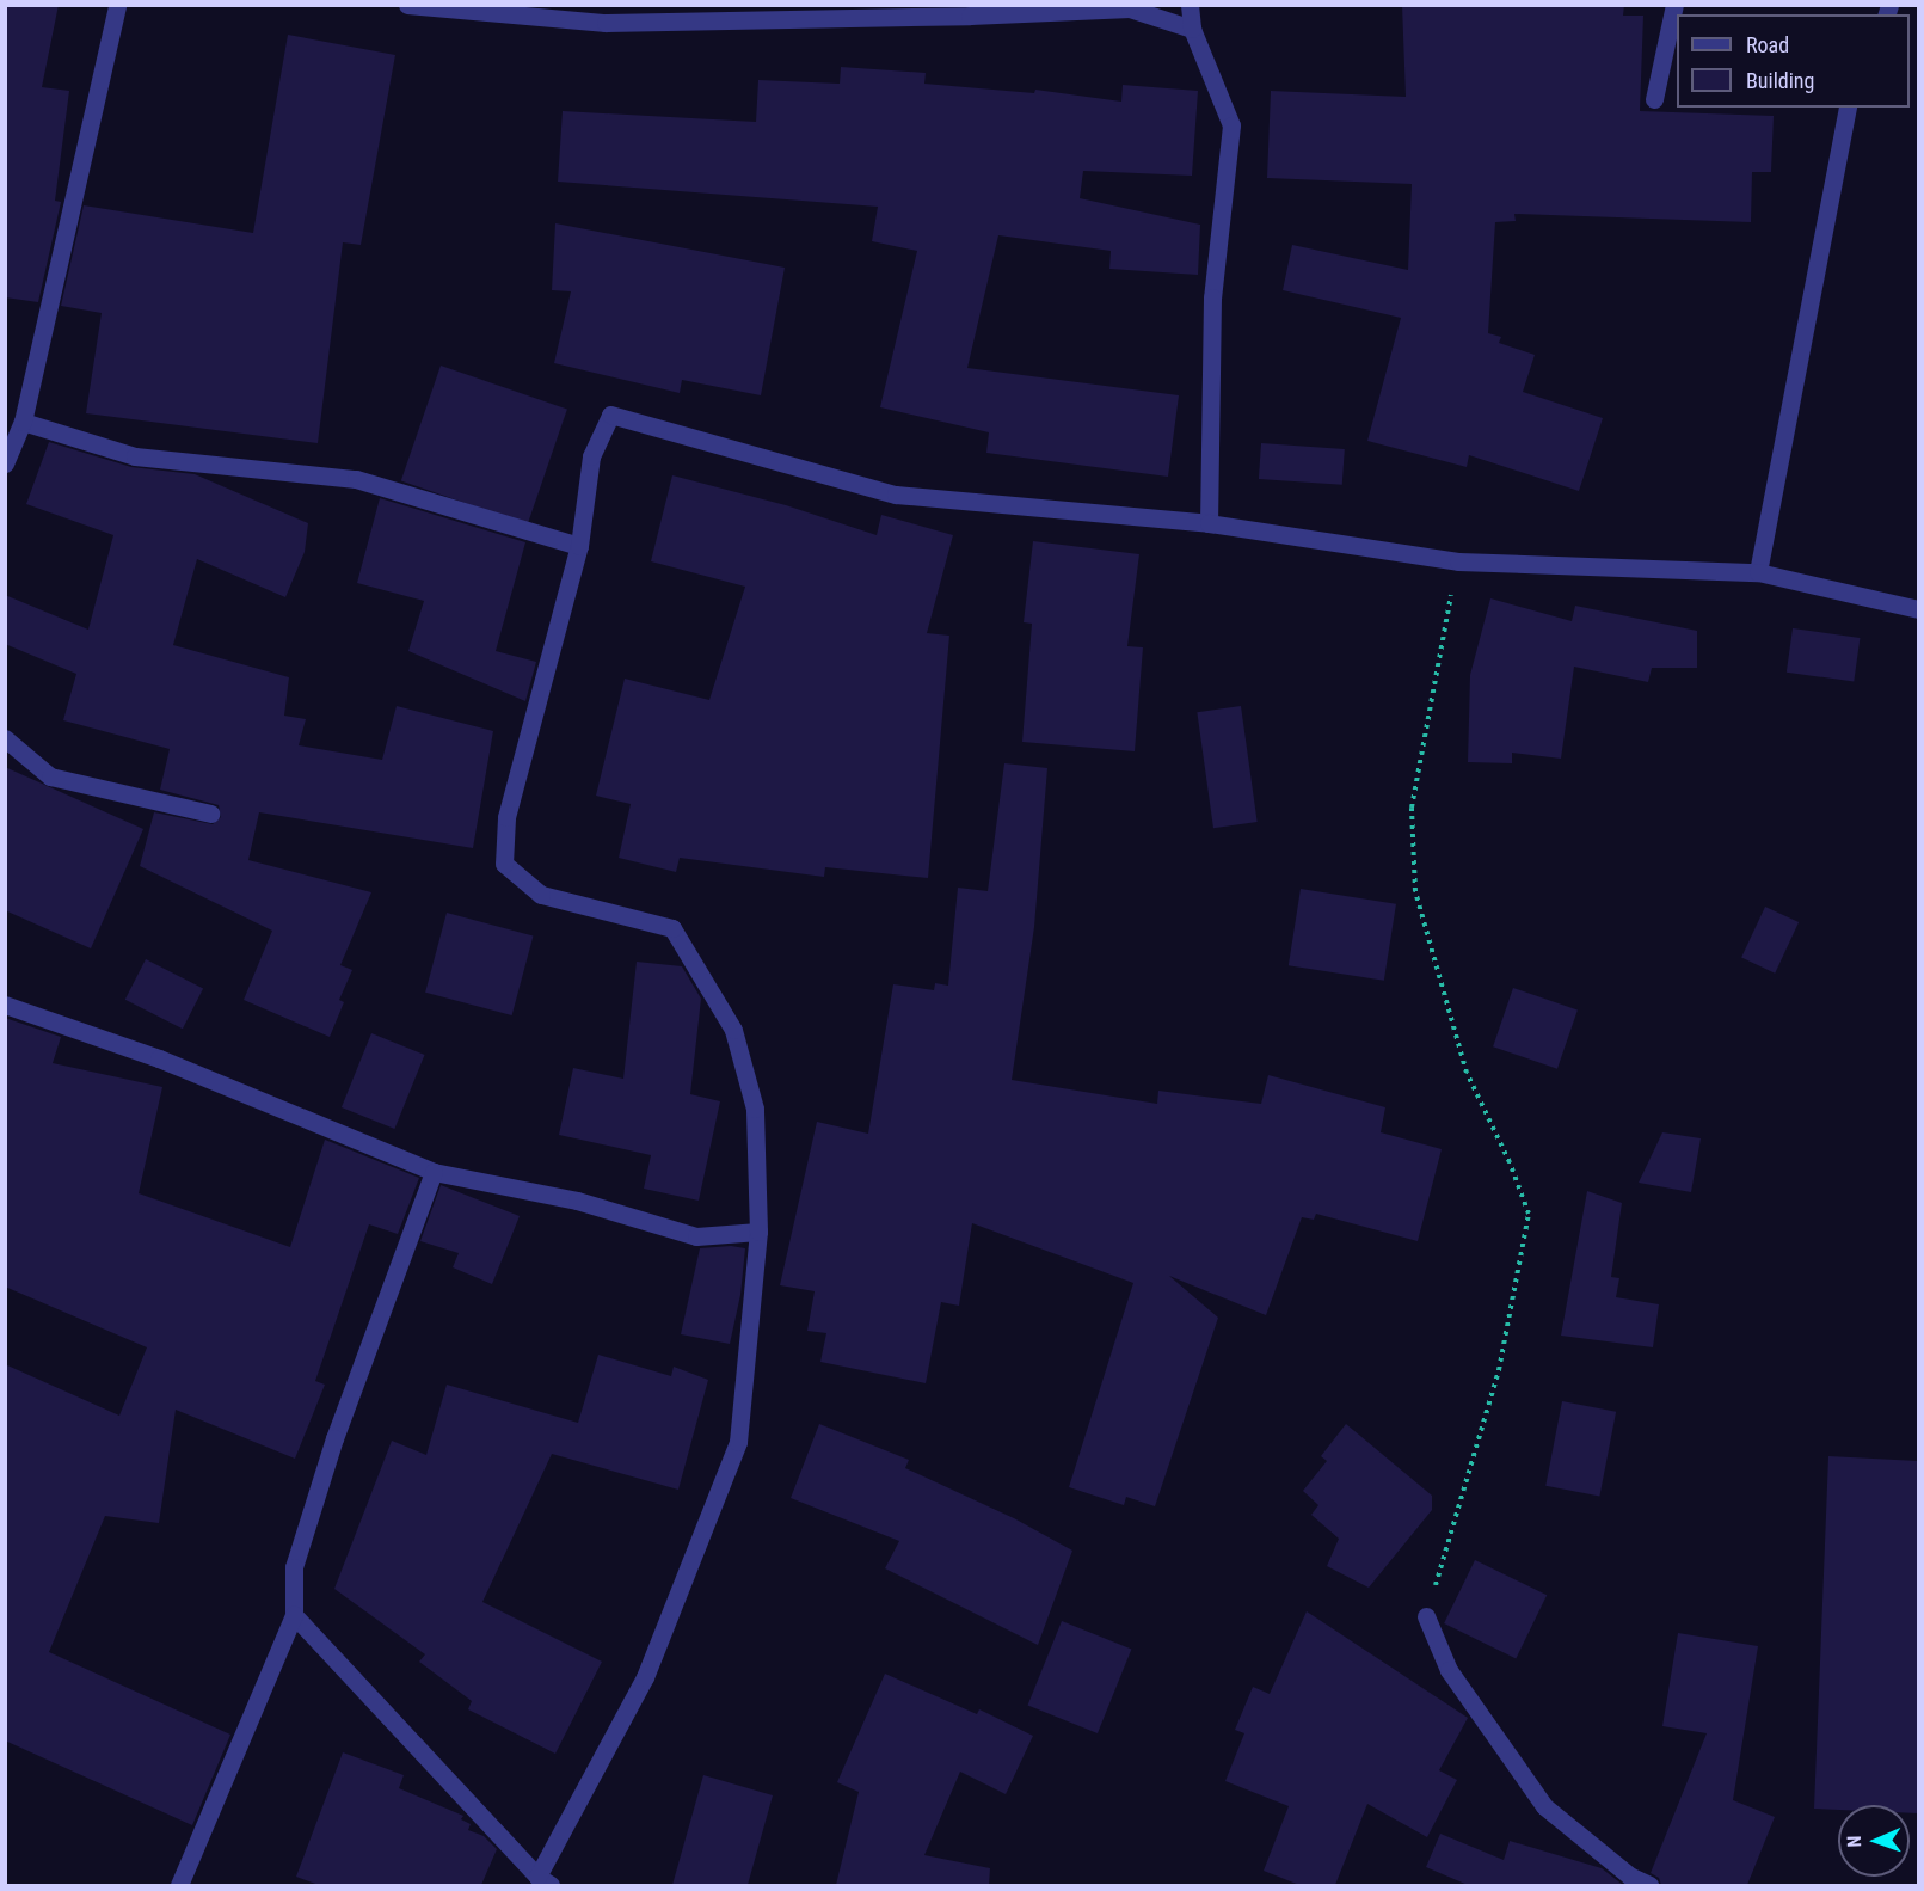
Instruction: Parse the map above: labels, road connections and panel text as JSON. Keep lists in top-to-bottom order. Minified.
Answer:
{"legend":["Road","Building"],"north":"left"}
